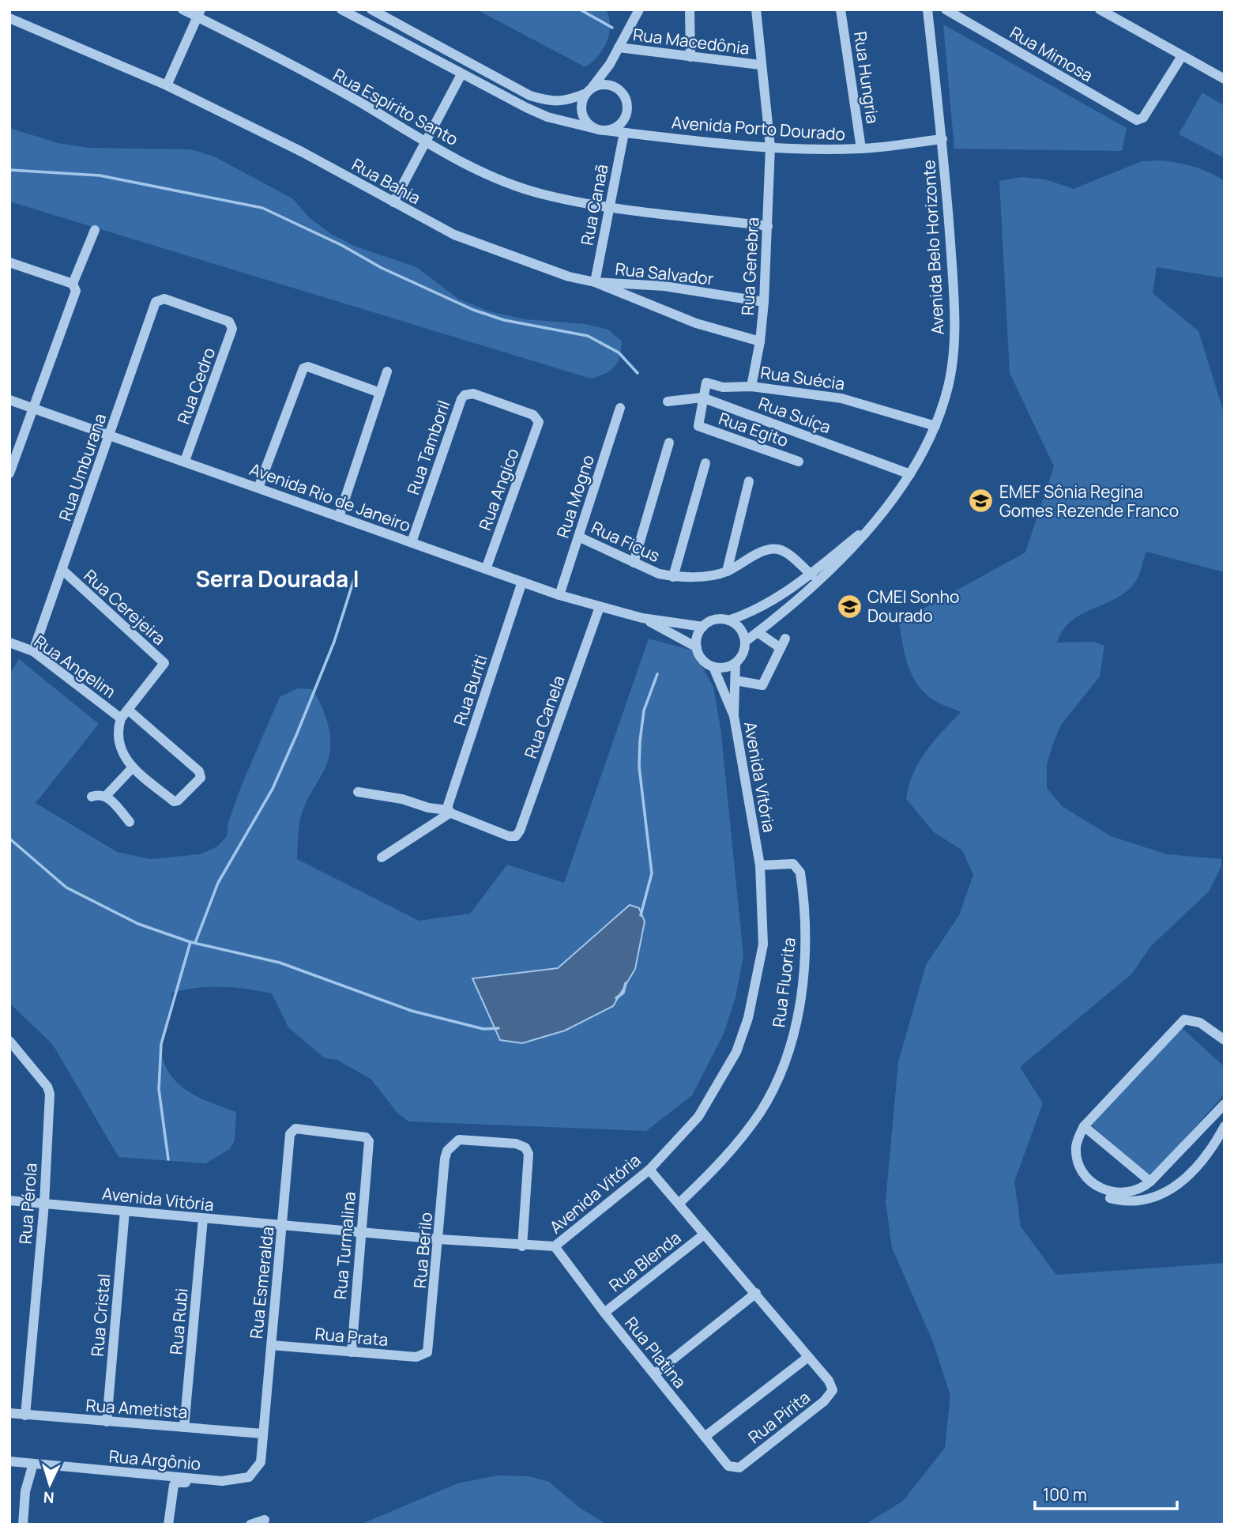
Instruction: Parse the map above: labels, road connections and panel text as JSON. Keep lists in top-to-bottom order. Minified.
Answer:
{"streets":{"street":["Rua Macedônia","Rua Mimosa","Rua Hungria","Rua Espírito Santo","Avenida Porto Dourado","Rua Bahia","Rua Canaã","Avenida Belo Horizonte","Rua Genebra","Rua Salvador","Rua Suécia","Rua Cedro","Rua Suíça","Rua Egito","Rua Tamboril","Rua Umburana","Rua Angico","Rua Mogno","Avenida Rio de Janeiro","Rua Ficus","Rua Cerejeira","Rua Angelim","Rua Buriti","Rua Canela","Avenida Vitória","Rua Fluorita","Rua Pérola","Rua Turmalina","Rua Berilo","Rua Blenda","Rua Esmeralda","Rua Cristal","Rua Rubi","Rua Prata","Rua Platina","Rua Ametista","Rua Pirita","Rua Argônio"]},"crossings":[["Rua Macedônia","Rua Genebra"],["Rua Hungria","Avenida Porto Dourado"],["Rua Espírito Santo","Rua Canaã"],["Rua Espírito Santo","Rua Genebra"],["Avenida Porto Dourado","Rua Canaã"],["Avenida Porto Dourado","Avenida Belo Horizonte"],["Avenida Porto Dourado","Rua Genebra"],["Rua Bahia","Rua Canaã"],["Rua Bahia","Rua Genebra"],["Rua Bahia","Rua Salvador"],["Rua Canaã","Rua Salvador"],["Avenida Belo Horizonte","Rua Suécia"],["Avenida Belo Horizonte","Rua Suíça"],["Avenida Belo Horizonte","Avenida Rio de Janeiro"],["Avenida Belo Horizonte","Rua Ficus"],["Avenida Belo Horizonte","Avenida Vitória"],["Rua Genebra","Rua Salvador"],["Rua Genebra","Rua Suécia"],["Rua Suécia","Rua Suíça"],["Rua Suécia","Rua Egito"],["Rua Cedro","Rua Umburana"],["Rua Cedro","Avenida Rio de Janeiro"],["Rua Suíça","Rua Egito"],["Rua Tamboril","Rua Angico"],["Rua Tamboril","Avenida Rio de Janeiro"],["Rua Umburana","Avenida Rio de Janeiro"],["Rua Umburana","Rua Cerejeira"],["Rua Umburana","Rua Angelim"],["Rua Angico","Avenida Rio de Janeiro"],["Rua Mogno","Avenida Rio de Janeiro"],["Rua Mogno","Rua Ficus"],["Avenida Rio de Janeiro","Rua Buriti"],["Avenida Rio de Janeiro","Rua Canela"],["Avenida Rio de Janeiro","Avenida Vitória"],["Rua Buriti","Rua Canela"],["Avenida Vitória","Rua Fluorita"],["Avenida Vitória","Rua Pérola"],["Avenida Vitória","Rua Turmalina"],["Avenida Vitória","Rua Berilo"],["Avenida Vitória","Rua Esmeralda"],["Avenida Vitória","Rua Cristal"],["Avenida Vitória","Rua Rubi"],["Avenida Vitória","Rua Platina"],["Rua Pérola","Rua Ametista"],["Rua Turmalina","Rua Esmeralda"],["Rua Turmalina","Rua Prata"],["Rua Berilo","Rua Prata"],["Rua Blenda","Rua Platina"],["Rua Esmeralda","Rua Prata"],["Rua Esmeralda","Rua Ametista"],["Rua Esmeralda","Rua Argônio"],["Rua Cristal","Rua Ametista"],["Rua Rubi","Rua Ametista"],["Rua Platina","Rua Pirita"],["Rua Ametista","Rua Argônio"]],"districts":["Serra Dourada I"],"places":{"school or university":["EMEF Sônia Regina Gomes Rezende Franco","CMEI Sonho Dourado"]},"scale_bar":"100 m","north":"bottom"}
